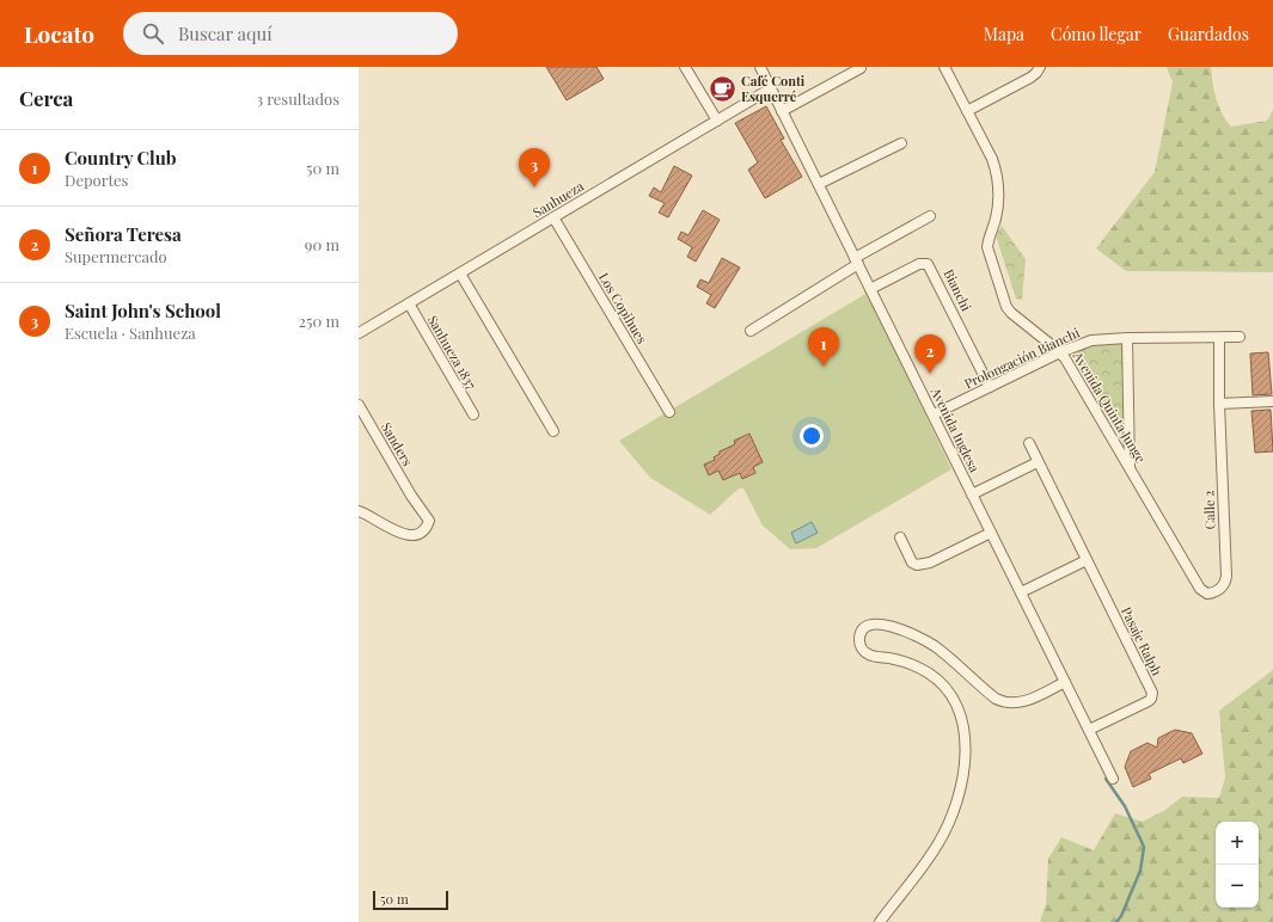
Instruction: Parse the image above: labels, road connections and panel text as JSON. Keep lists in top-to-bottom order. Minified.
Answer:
{"streets":{"street":["Sanhueza","Bianchi","Los Copihues","Sanhueza 1837","Prolongación Bianchi","Avenida Quinta Junge","Avenida Inglesa","Sanders","Calle 2","Pasaje Ralph"]},"crossings":[["Sanhueza","Los Copihues"],["Sanhueza","Sanhueza 1837"],["Sanhueza","Avenida Inglesa"],["Bianchi","Prolongación Bianchi"],["Bianchi","Avenida Inglesa"],["Prolongación Bianchi","Avenida Quinta Junge"],["Prolongación Bianchi","Avenida Inglesa"],["Prolongación Bianchi","Calle 2"],["Avenida Quinta Junge","Calle 2"],["Avenida Inglesa","Pasaje Ralph"]],"places":{"cafe":["Café Conti Esquerré"]},"scale_bar":"50 m","page":{"header":"Locato","search":"Buscar aquí","nav":["Mapa","Cómo llegar","Guardados"],"heading":["Cerca","3 resultados"],"list":[{"mark":"1","name":"Country Club","note":"Deportes","value":"50 m"},{"mark":"2","name":"Señora Teresa","note":"Supermercado","value":"90 m"},{"mark":"3","name":"Saint John's School","note":"Escuela · Sanhueza","value":"250 m"}],"pins":["3","1","2"],"map_buttons":["+","−"],"scale":"50 m"}}
